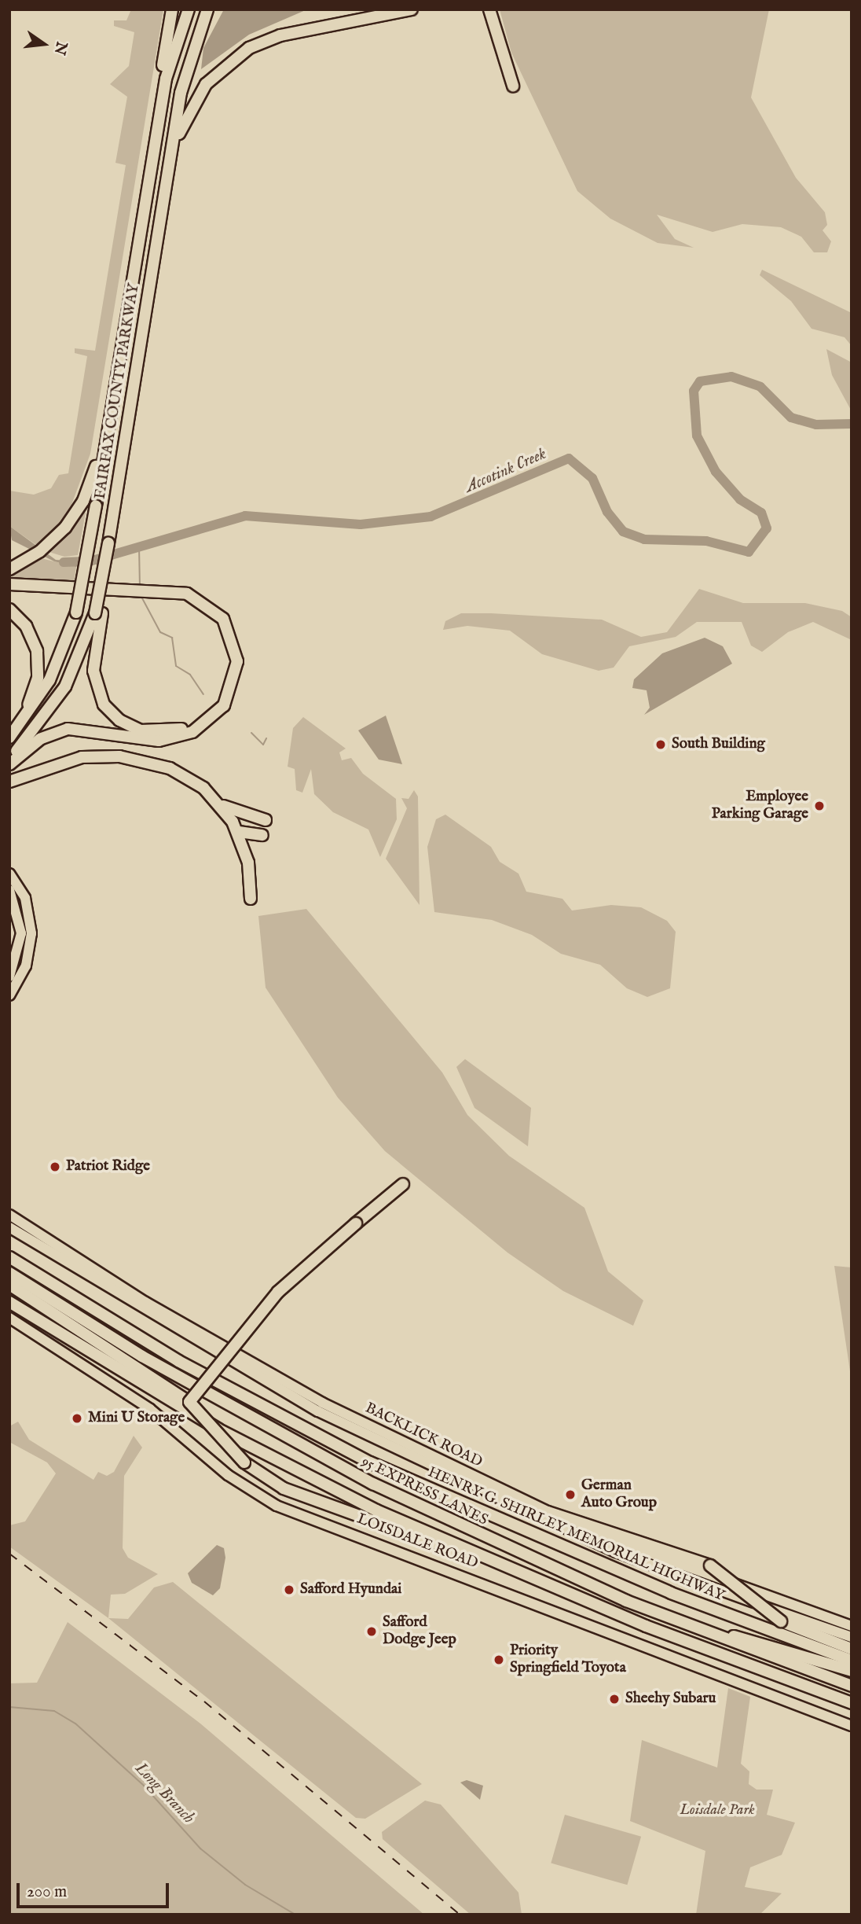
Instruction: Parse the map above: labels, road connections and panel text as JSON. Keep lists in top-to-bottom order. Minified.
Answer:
{"streets":{"highway":["FAIRFAX COUNTY PARKWAY","95 EXPRESS LANES","HENRY G. SHIRLEY MEMORIAL HIGHWAY"],"main road":["BACKLICK ROAD","LOISDALE ROAD"]},"water":["Accotink Creek","Long Branch"],"parks":["Loisdale Park"],"places":["South Building","Employee Parking Garage","Patriot Ridge","Mini U Storage","German Auto Group","Safford Hyundai","Safford Dodge Jeep","Priority Springfield Toyota","Sheehy Subaru"],"scale_bar":"200 m","north":"right"}
